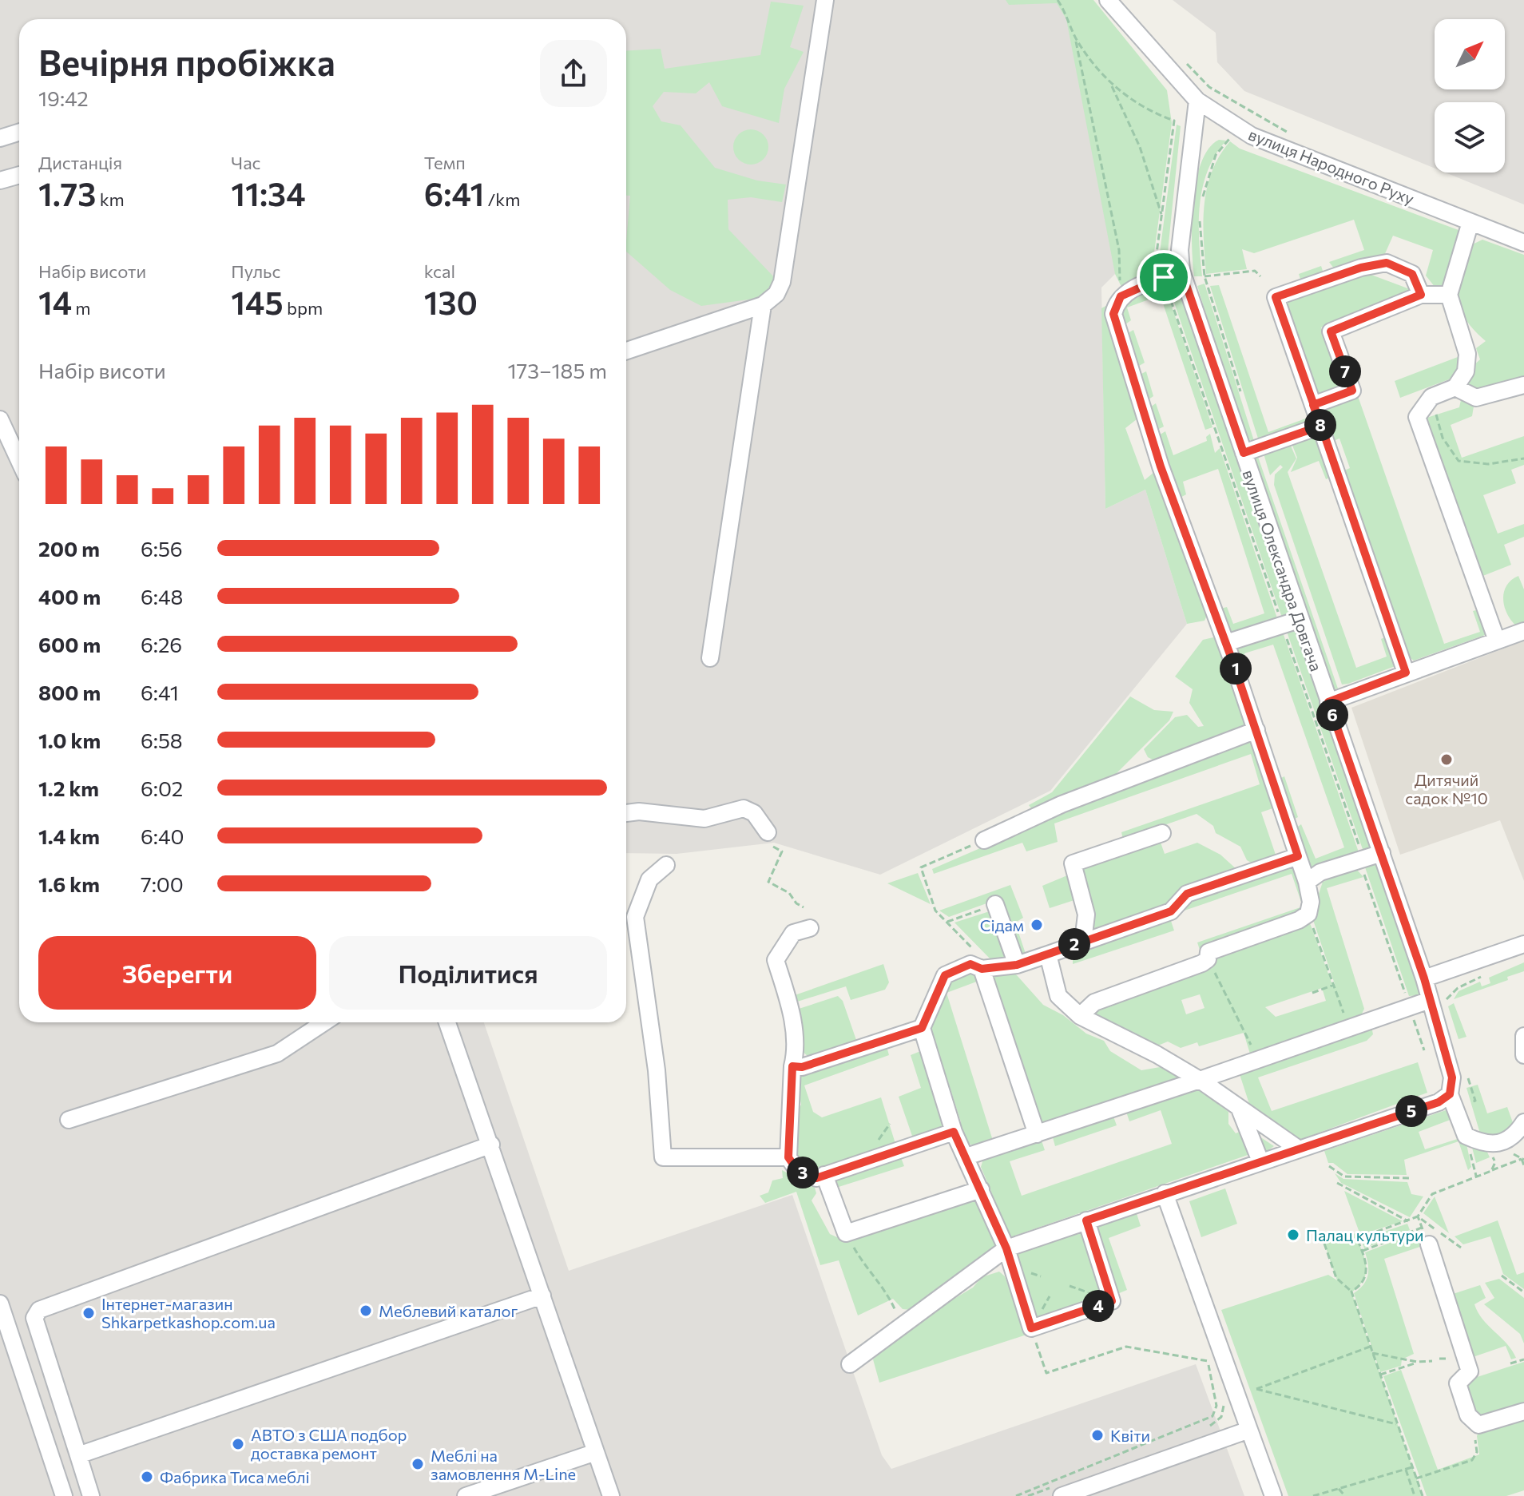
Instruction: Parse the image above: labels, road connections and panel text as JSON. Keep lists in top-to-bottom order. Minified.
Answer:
{"streets":{"street":["вулиця Народного Руху","вулиця Олександра Довгача"]},"crossings":[["вулиця Народного Руху","вулиця Олександра Довгача"]],"places":["Дитячий садок №10","Сідам","Палац культури","Меблевий каталог","Інтернет-магазин Shkarpetkashop.com.ua","Квіти","АВТО з США подбор доставка ремонт","Меблі на замовлення M-Line","Фабрика Тиса меблі"],"north":"top right","page":{"heading":["Вечірня пробіжка","19:42"],"stats":[["Дистанція","1.73 km"],["Час","11:34"],["Темп","6:41 /km"],["Набір висоти","14 m"],["Пульс","145 bpm"],["kcal","130"]],"chart":["Набір висоти","173–185 m"],"pins":["7","8","1","6","2","5","3","4"],"list":[{"name":"200 m","note":"6:56"},{"name":"400 m","note":"6:48"},{"name":"600 m","note":"6:26"},{"name":"800 m","note":"6:41"},{"name":"1.0 km","note":"6:58"},{"name":"1.2 km","note":"6:02"},{"name":"1.4 km","note":"6:40"},{"name":"1.6 km","note":"7:00"}],"buttons":["Зберегти","Поділитися"]}}
